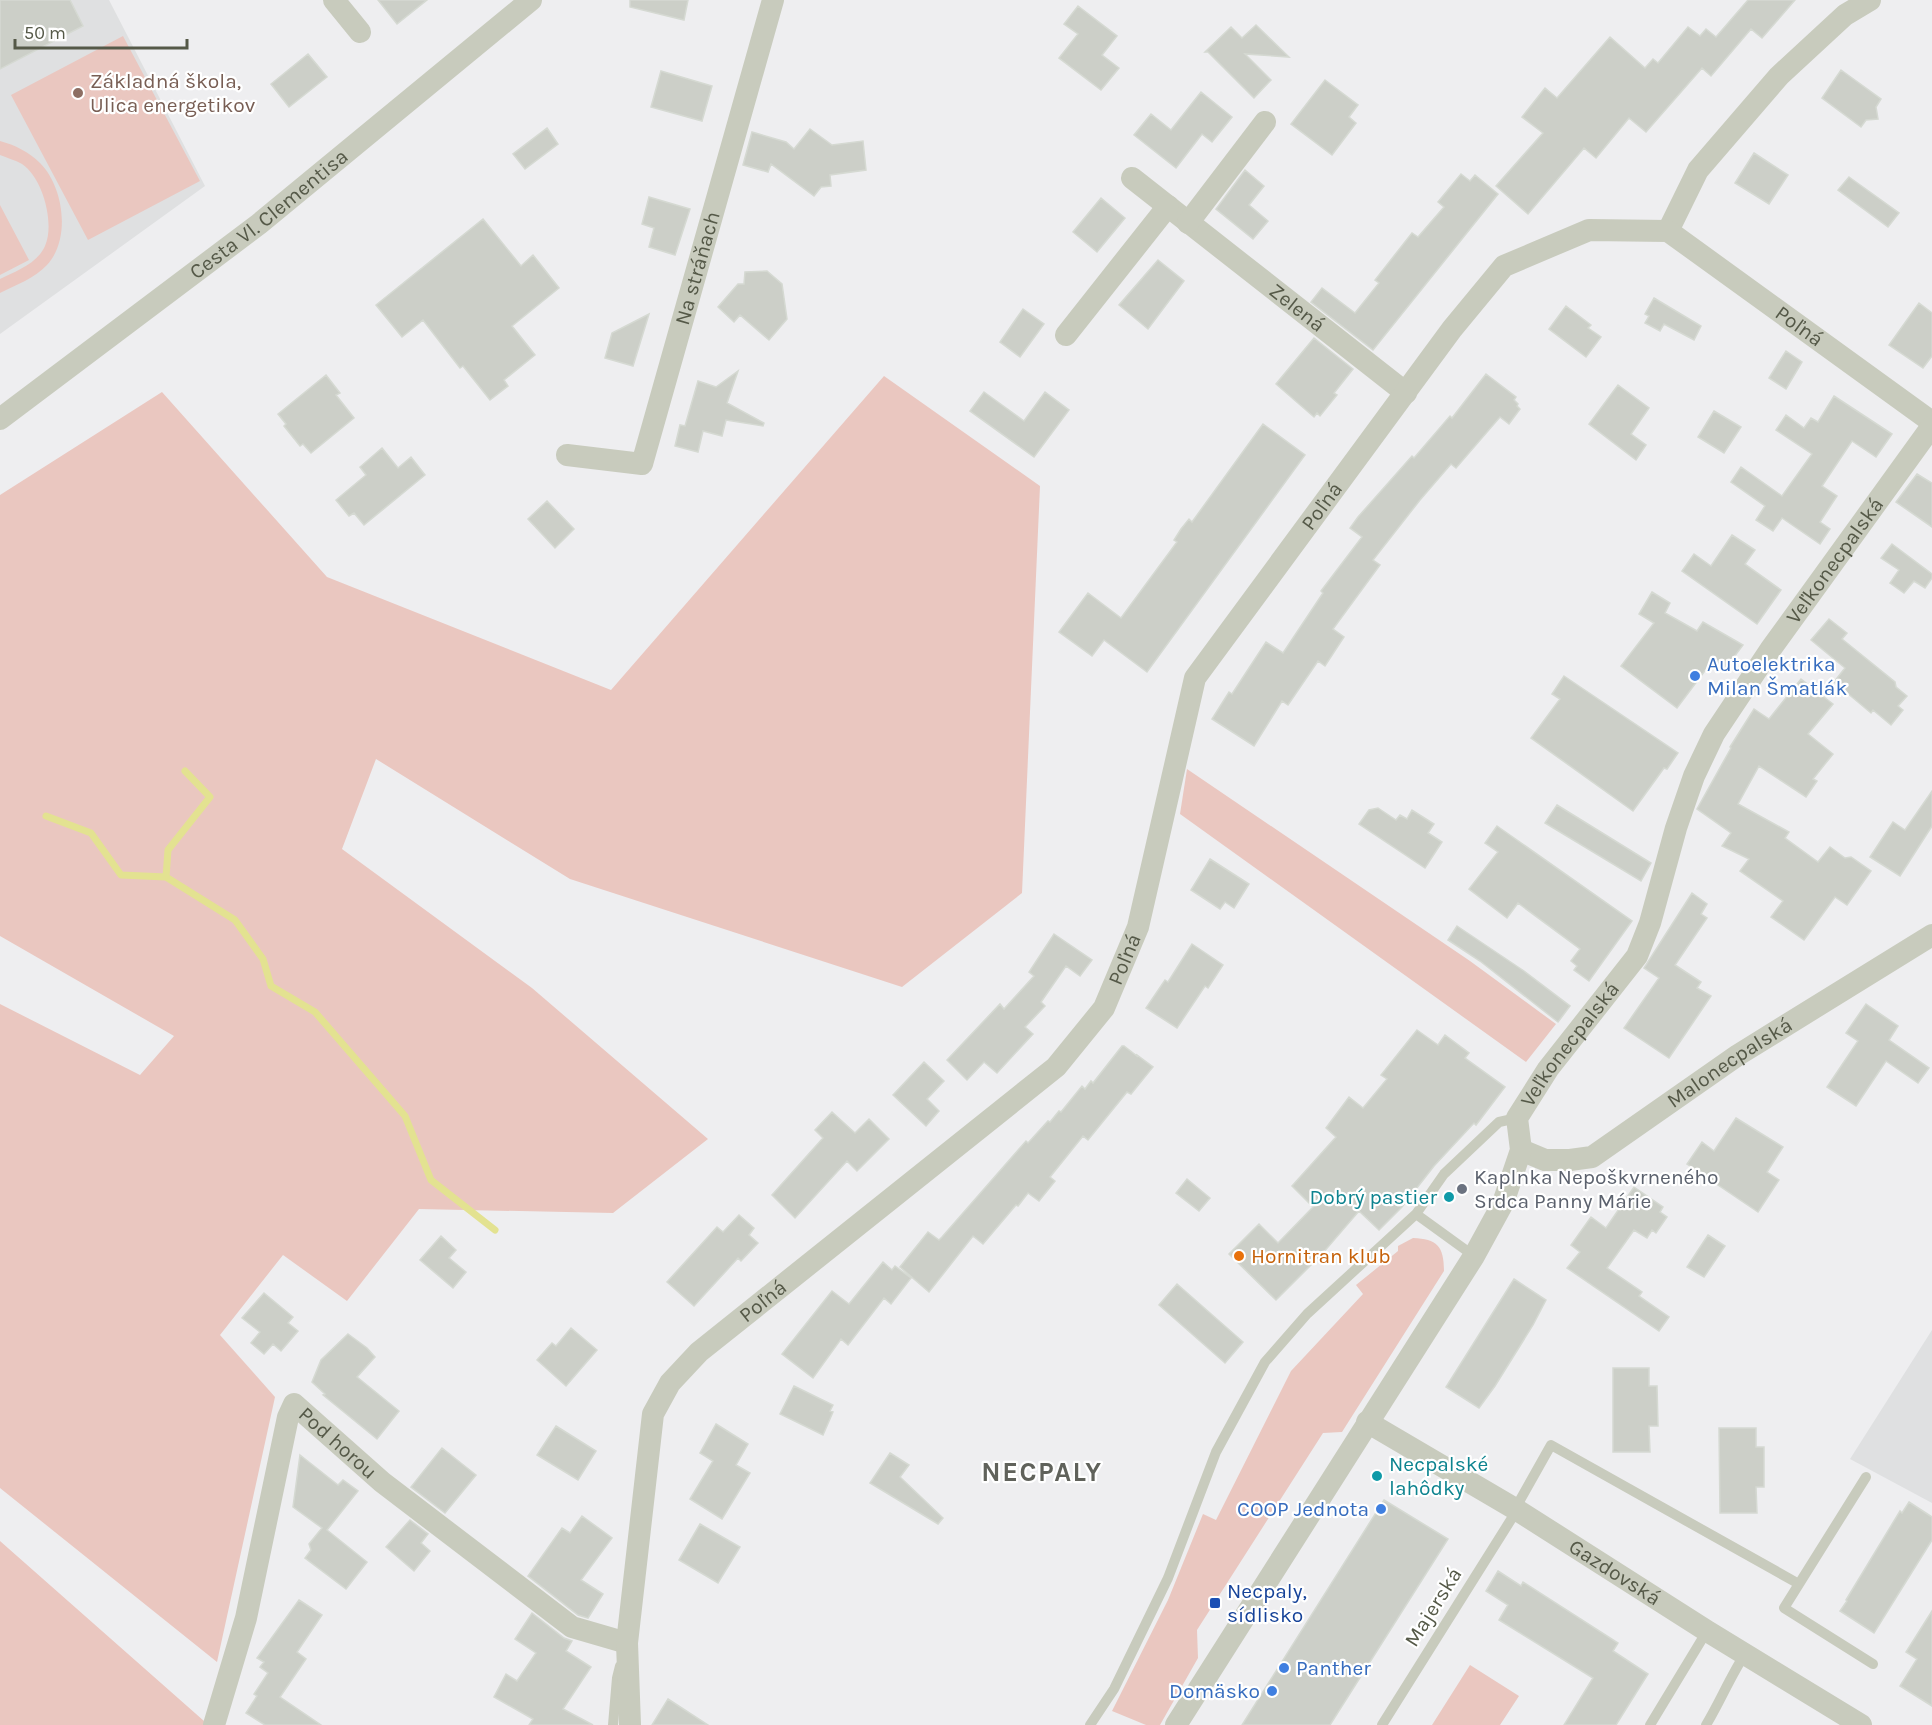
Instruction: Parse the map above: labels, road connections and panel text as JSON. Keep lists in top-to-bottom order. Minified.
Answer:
{"streets":{"street":["Cesta Vl. Clementisa","Na stráňach","Zelená","Poľná","Veľkonecpalská","Malonecpalská","Pod horou","Gazdovská"],"lane":["Majerská"]},"crossings":[["Zelená","Poľná"],["Poľná","Veľkonecpalská"],["Poľná","Pod horou"],["Veľkonecpalská","Malonecpalská"],["Veľkonecpalská","Gazdovská"],["Gazdovská","Majerská"]],"districts":["NECPALY"],"places":{"other":["Základná škola, Ulica energetikov","Autoelektrika Milan Šmatlák","Kaplnka Nepoškvrneného Srdca Panny Márie","Dobrý pastier","Hornitran klub","Necpalské lahôdky","COOP Jednota","Panther","Domäsko"],"transit":["Necpaly, sídlisko"]},"scale_bar":"50 m"}
